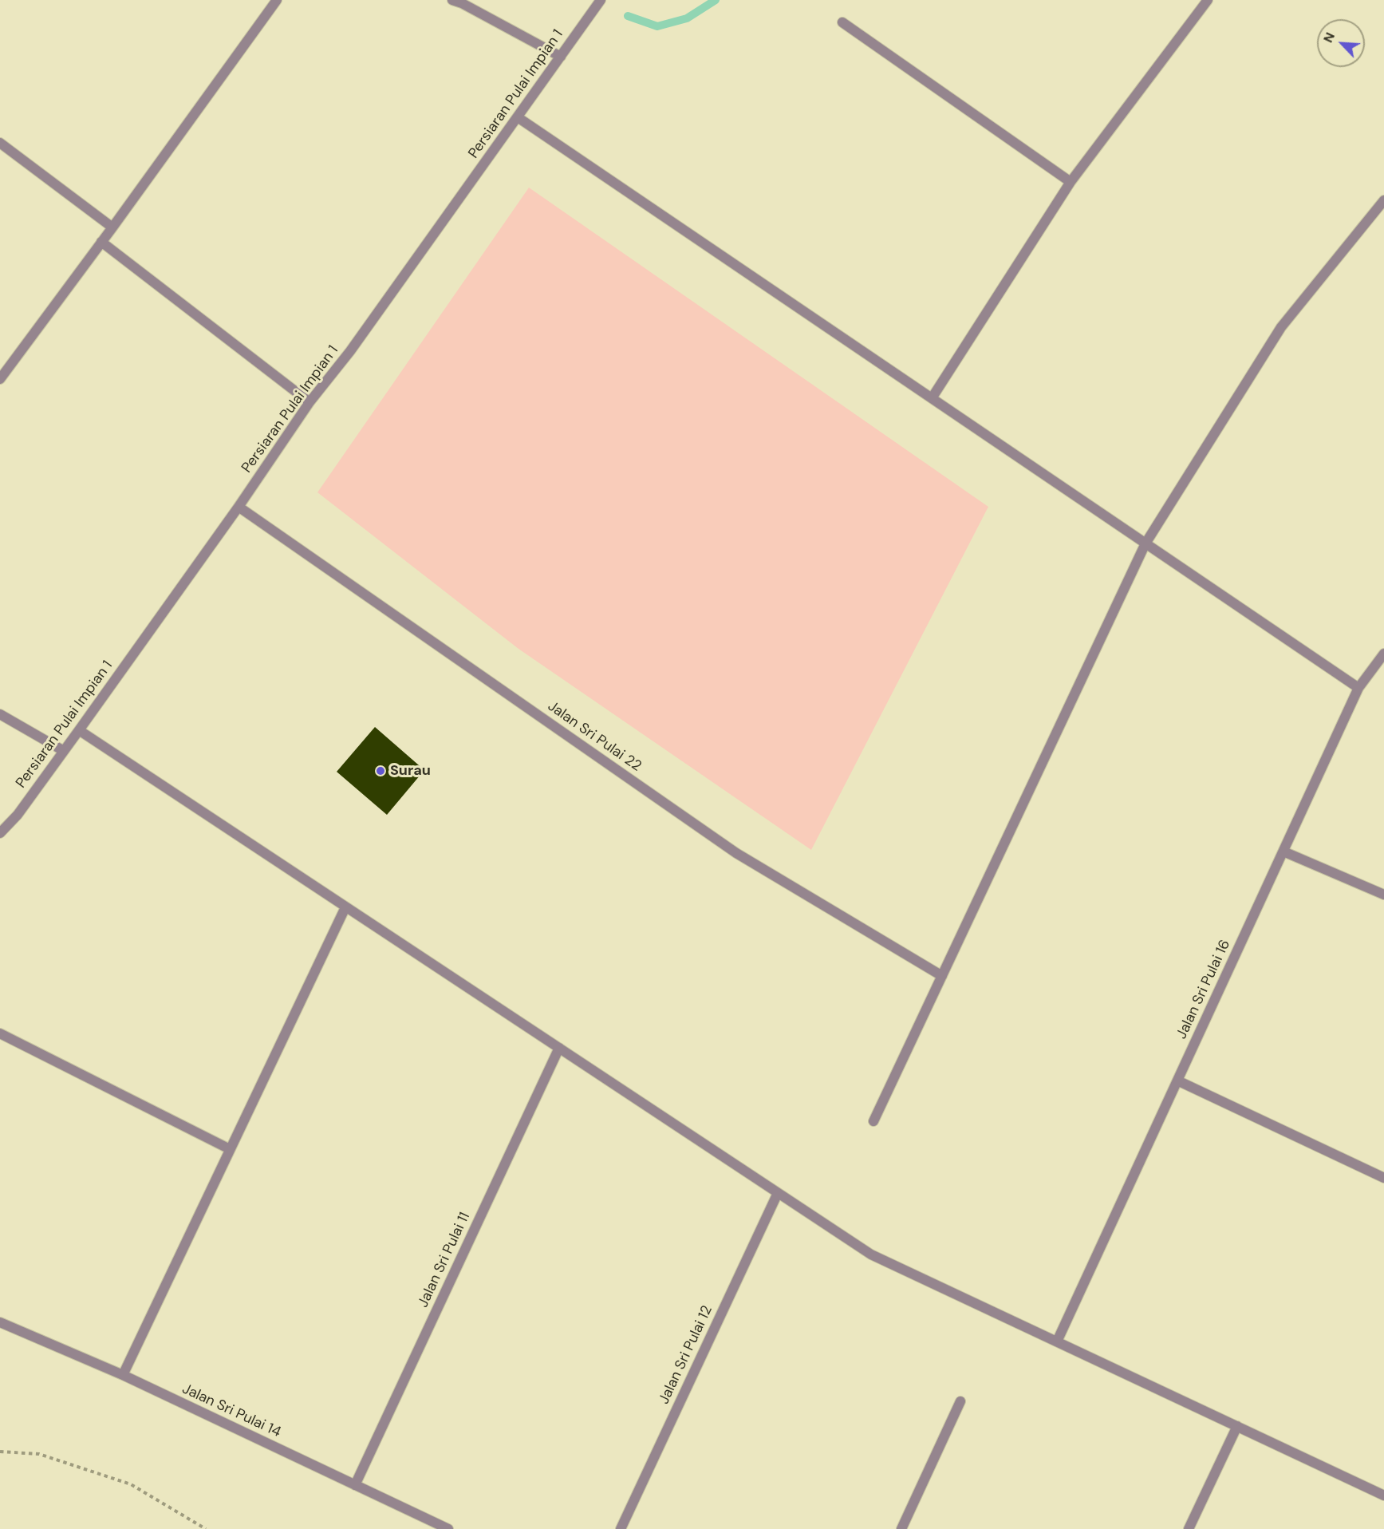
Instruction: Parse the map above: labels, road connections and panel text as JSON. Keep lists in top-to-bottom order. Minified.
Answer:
{"streets":{"street":["Persiaran Pulai Impian 1","Jalan Sri Pulai 22","Jalan Sri Pulai 16","Jalan Sri Pulai 11","Jalan Sri Pulai 12","Jalan Sri Pulai 14"]},"crossings":[["Persiaran Pulai Impian 1","Jalan Sri Pulai 22"],["Jalan Sri Pulai 11","Jalan Sri Pulai 14"]],"places":["Surau"],"north":"top left"}
